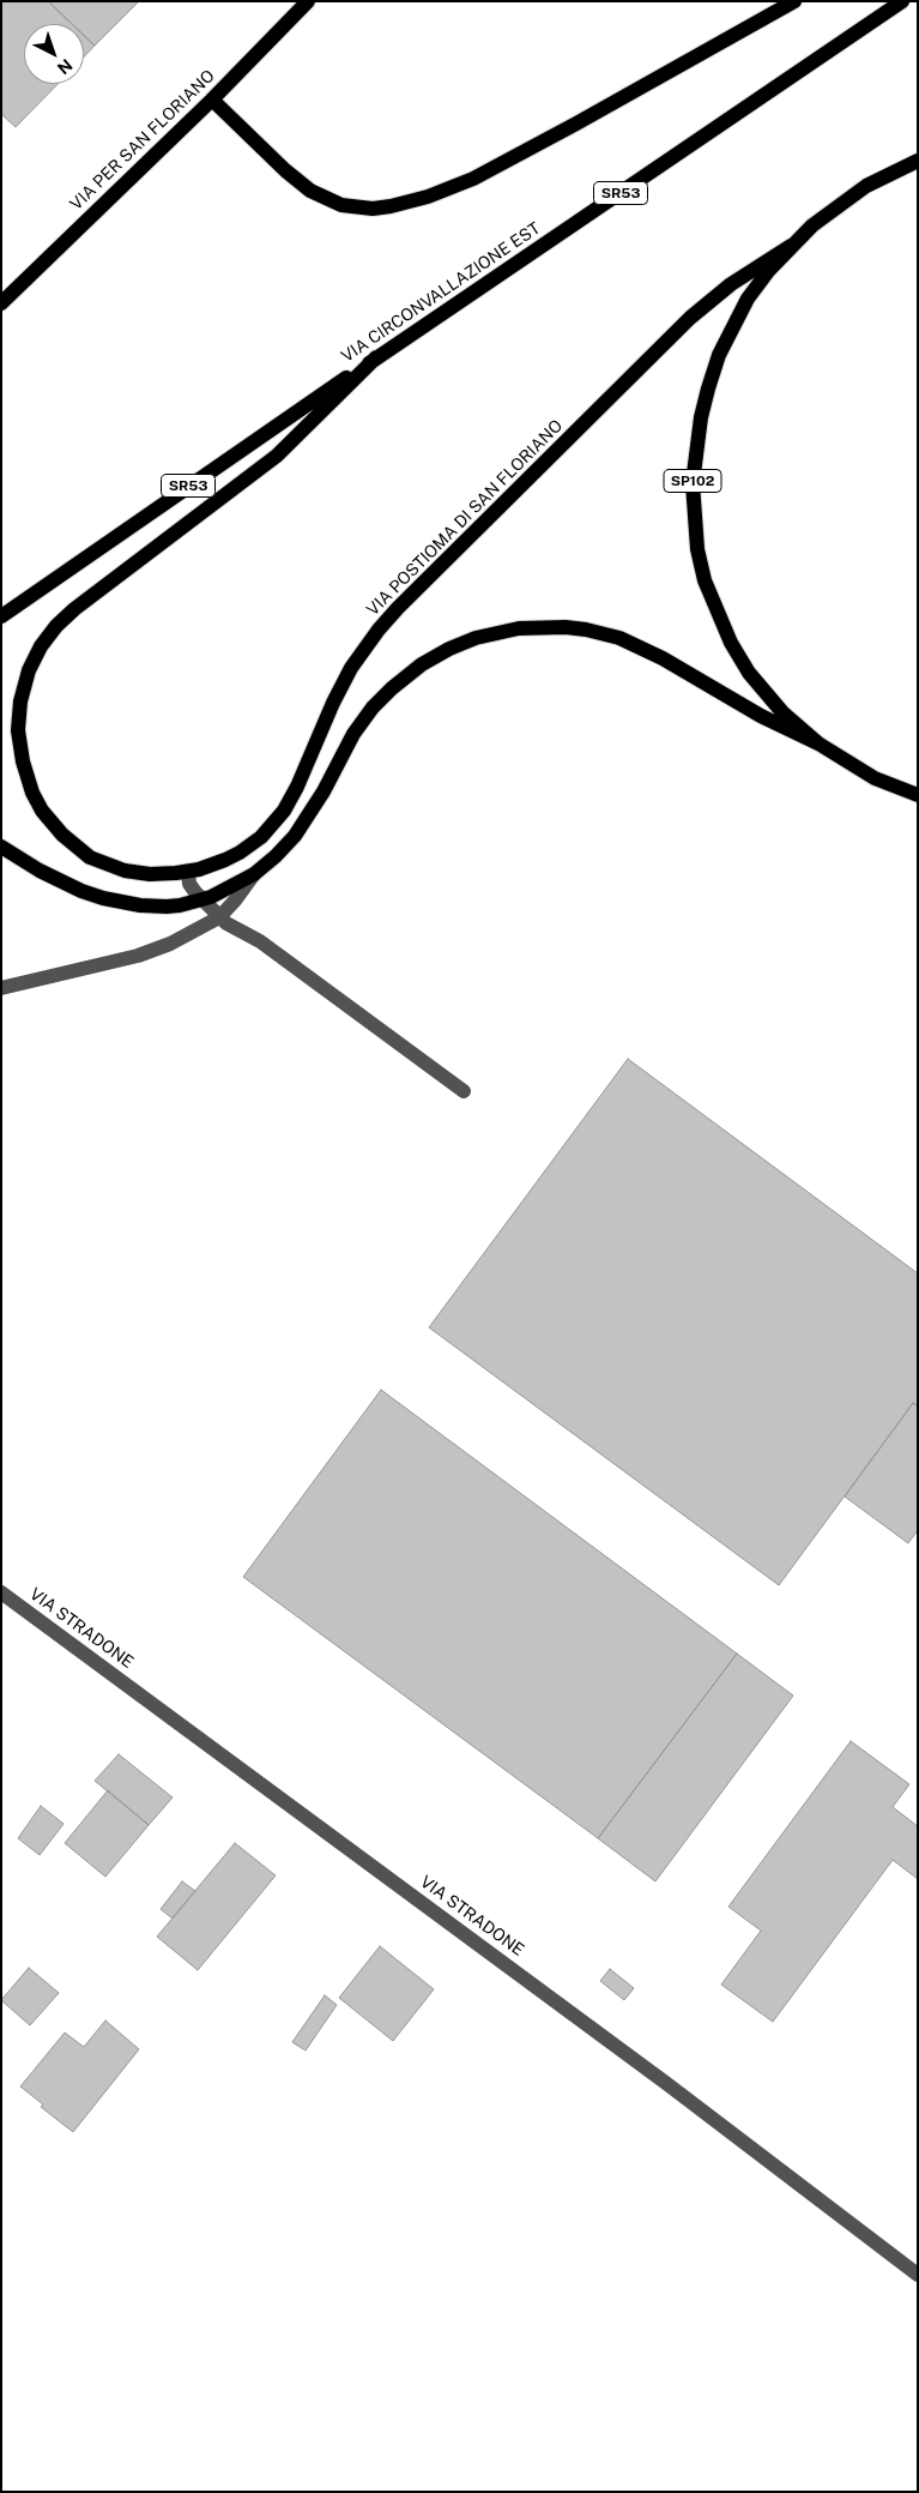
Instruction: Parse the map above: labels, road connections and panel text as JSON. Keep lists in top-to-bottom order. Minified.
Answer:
{"streets":{"main road":["VIA PER SAN FLORIANO","SR53","VIA CIRCONVALLAZIONE EST","SP102","VIA POSTIOMA DI SAN FLORIANO"],"street":["VIA STRADONE"]},"crossings":[["VIA CIRCONVALLAZIONE EST","VIA POSTIOMA DI SAN FLORIANO"]],"north":"bottom right"}
